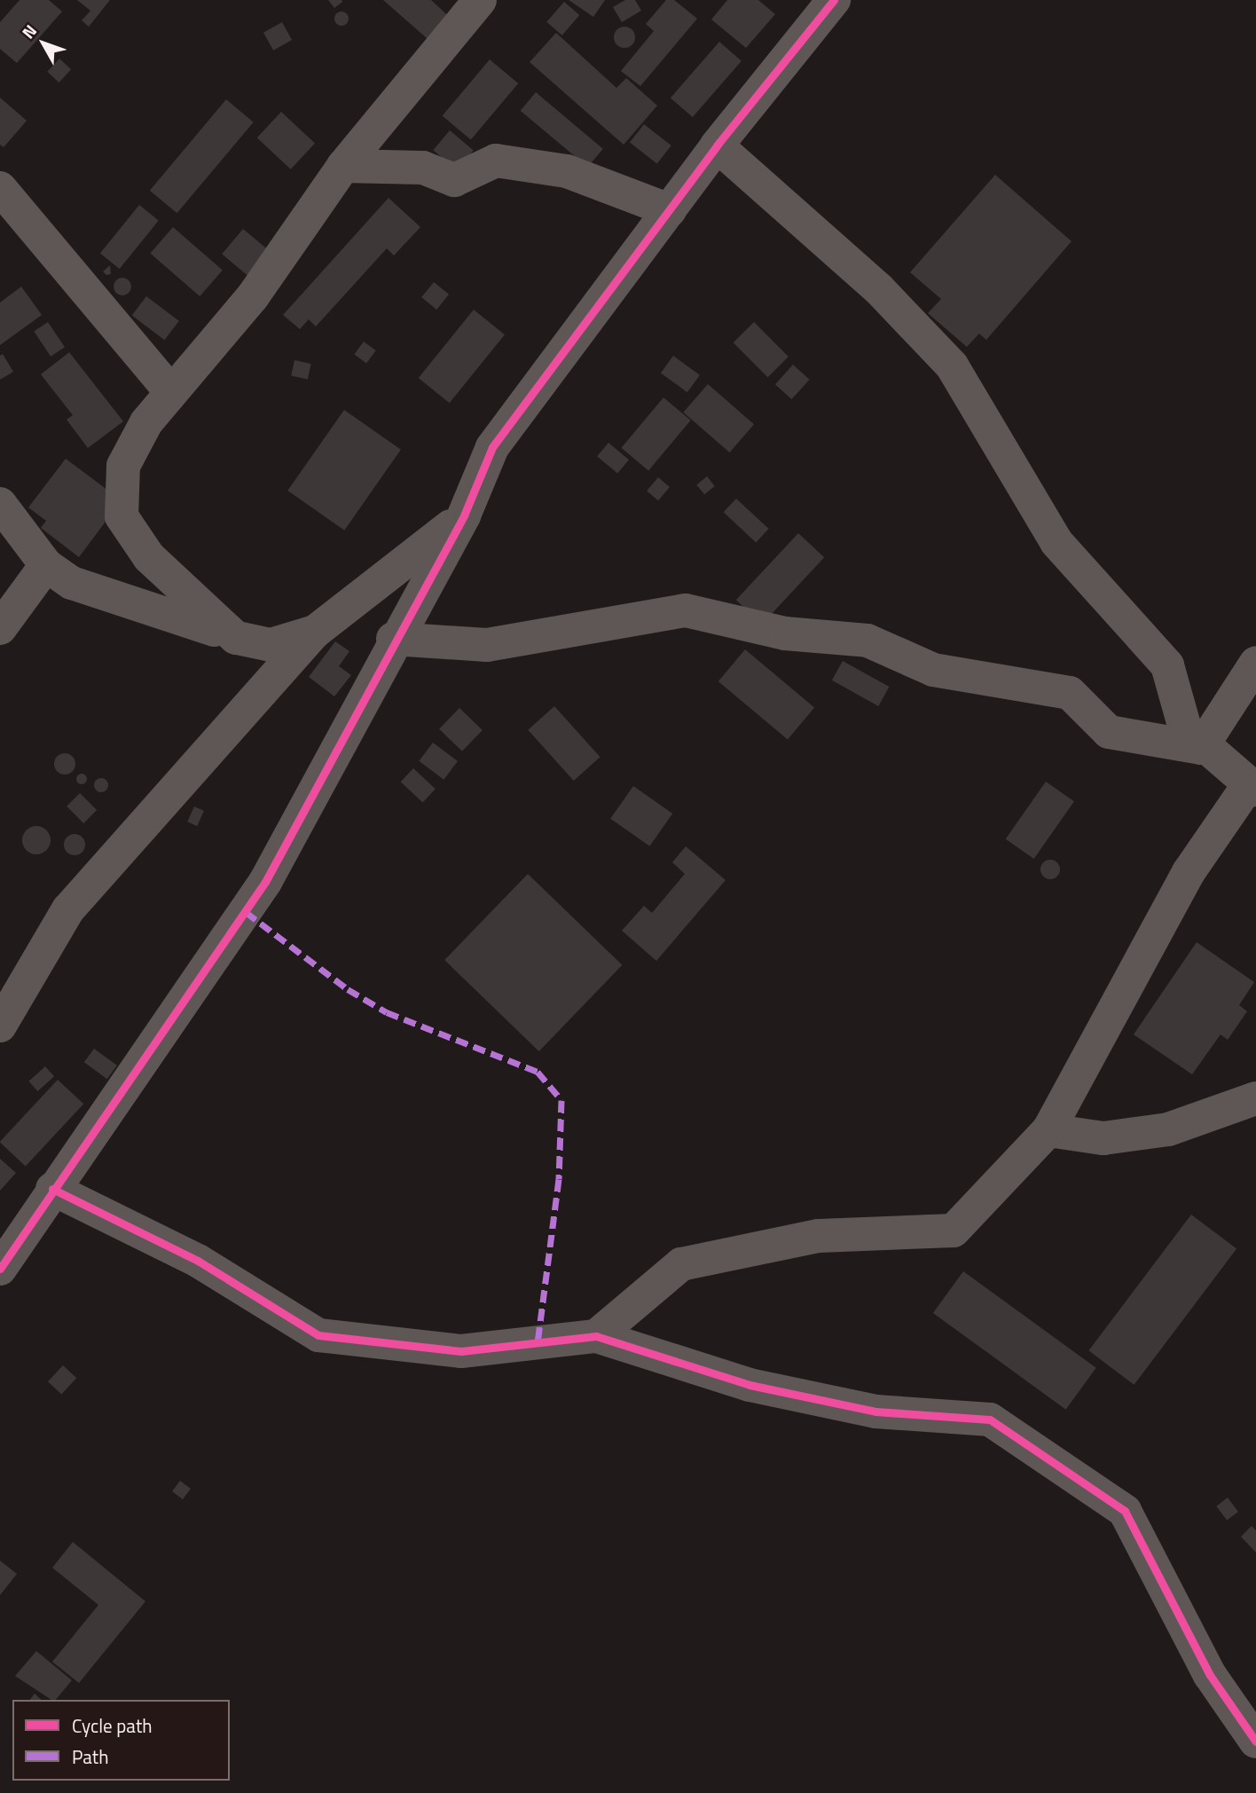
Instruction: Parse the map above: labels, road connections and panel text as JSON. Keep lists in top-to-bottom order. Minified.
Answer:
{"legend":["Cycle path","Path"],"north":"top left"}
